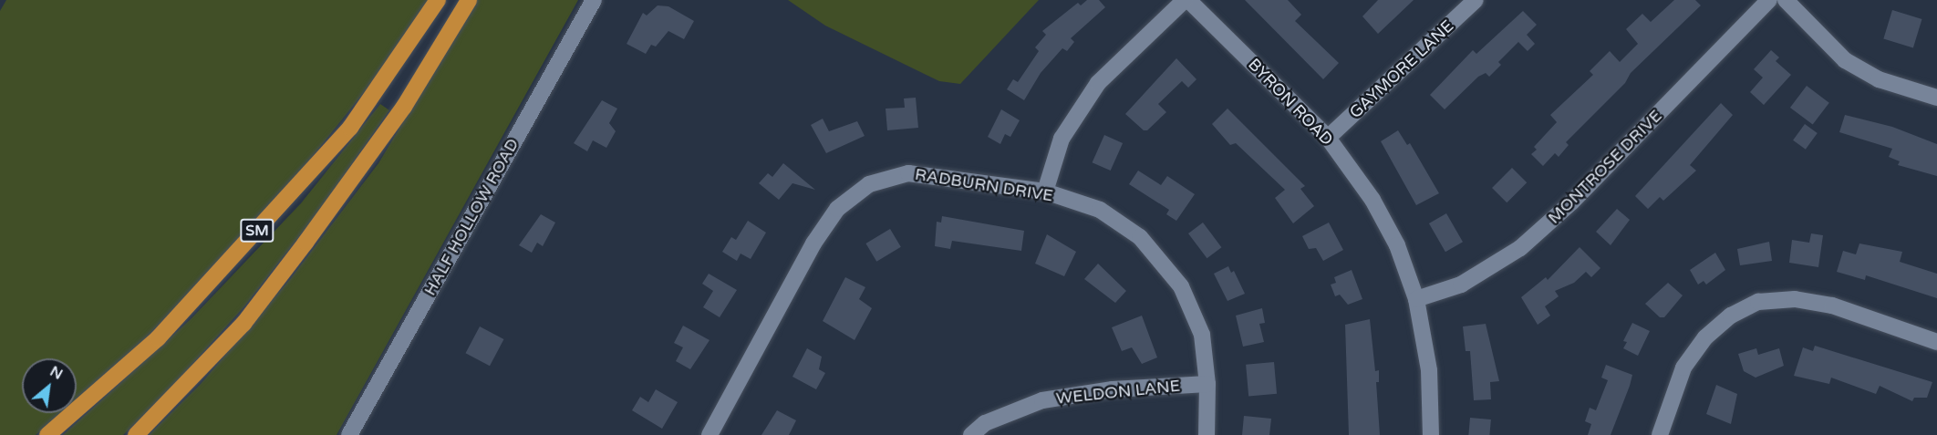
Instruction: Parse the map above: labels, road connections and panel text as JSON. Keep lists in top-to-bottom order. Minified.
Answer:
{"streets":{"highway":["SM"],"street":["GAYMORE LANE","BYRON ROAD","MONTROSE DRIVE","RADBURN DRIVE","HALF HOLLOW ROAD","WELDON LANE"]},"crossings":[["GAYMORE LANE","BYRON ROAD"],["BYRON ROAD","MONTROSE DRIVE"],["RADBURN DRIVE","WELDON LANE"]],"north":"top right"}
